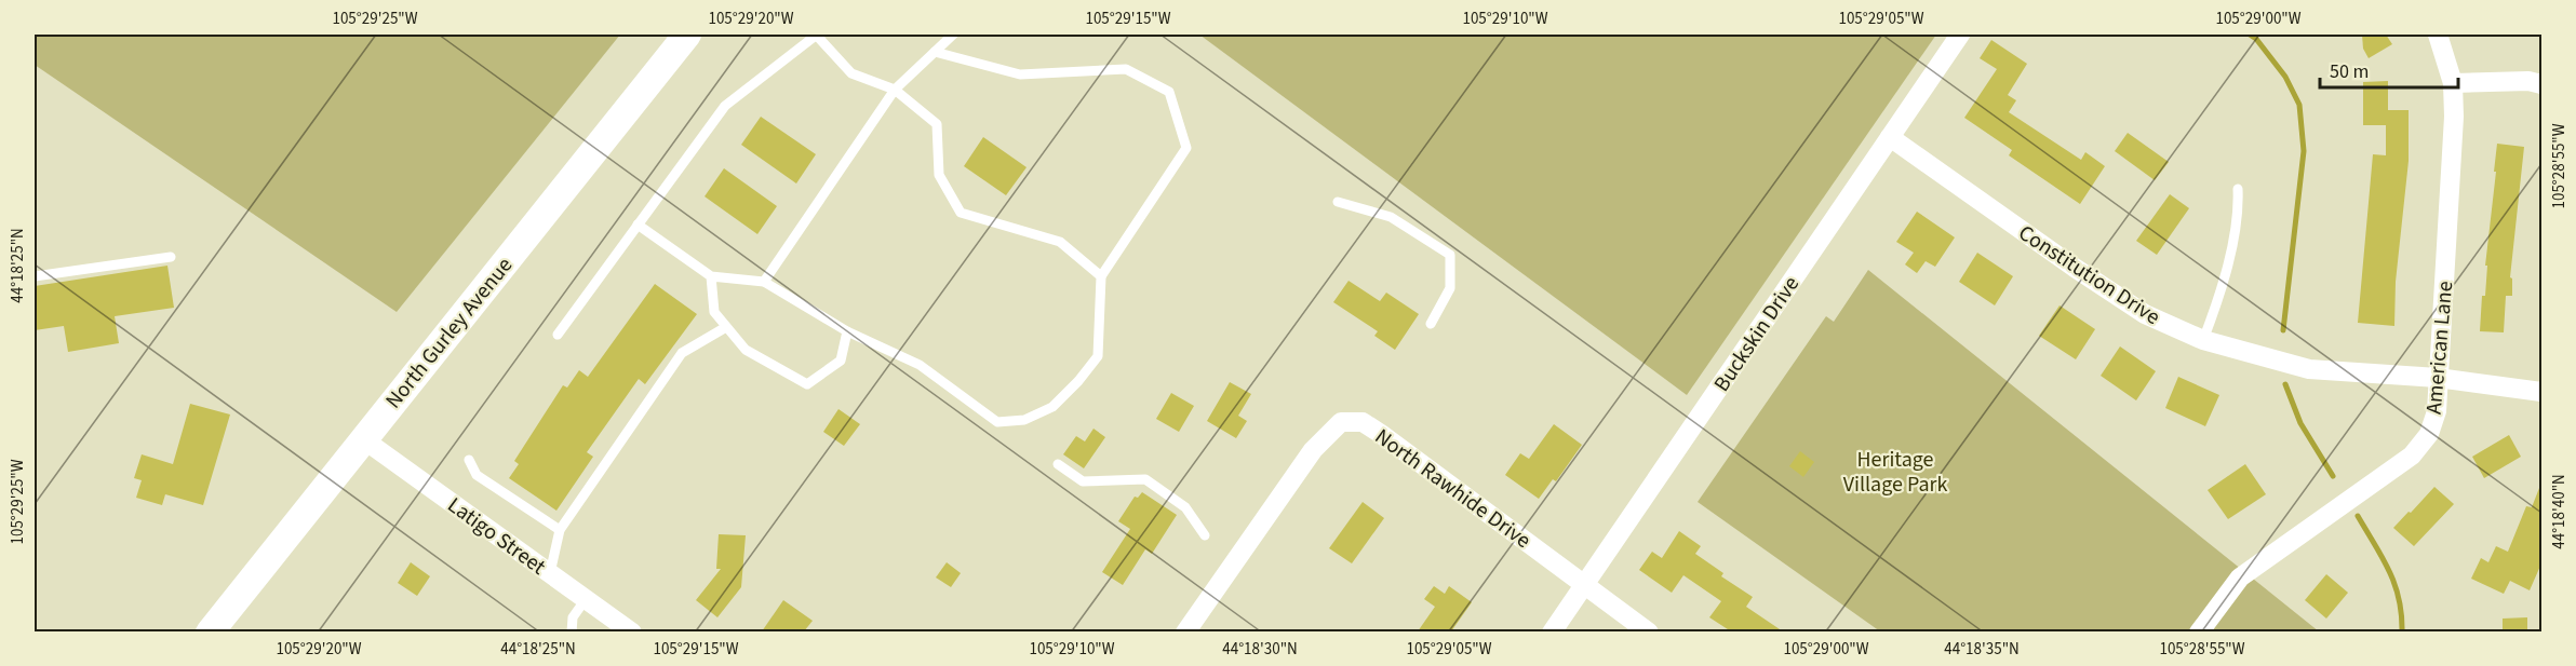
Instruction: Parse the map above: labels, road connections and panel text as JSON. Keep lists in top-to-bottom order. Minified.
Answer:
{"streets":{"street":["Constitution Drive","North Gurley Avenue","Buckskin Drive","American Lane","North Rawhide Drive","Latigo Street"]},"crossings":[["Constitution Drive","Buckskin Drive"],["Constitution Drive","American Lane"],["North Gurley Avenue","Latigo Street"],["Buckskin Drive","North Rawhide Drive"]],"parks":["Heritage Village Park"],"scale_bar":"50 m","coordinates":["105°29'25\"W","105°29'20\"W","105°29'15\"W","105°29'10\"W","105°29'05\"W","105°29'00\"W","105°28'55\"W","44°18'25\"N","44°18'40\"N","44°18'30\"N","44°18'35\"N"]}
